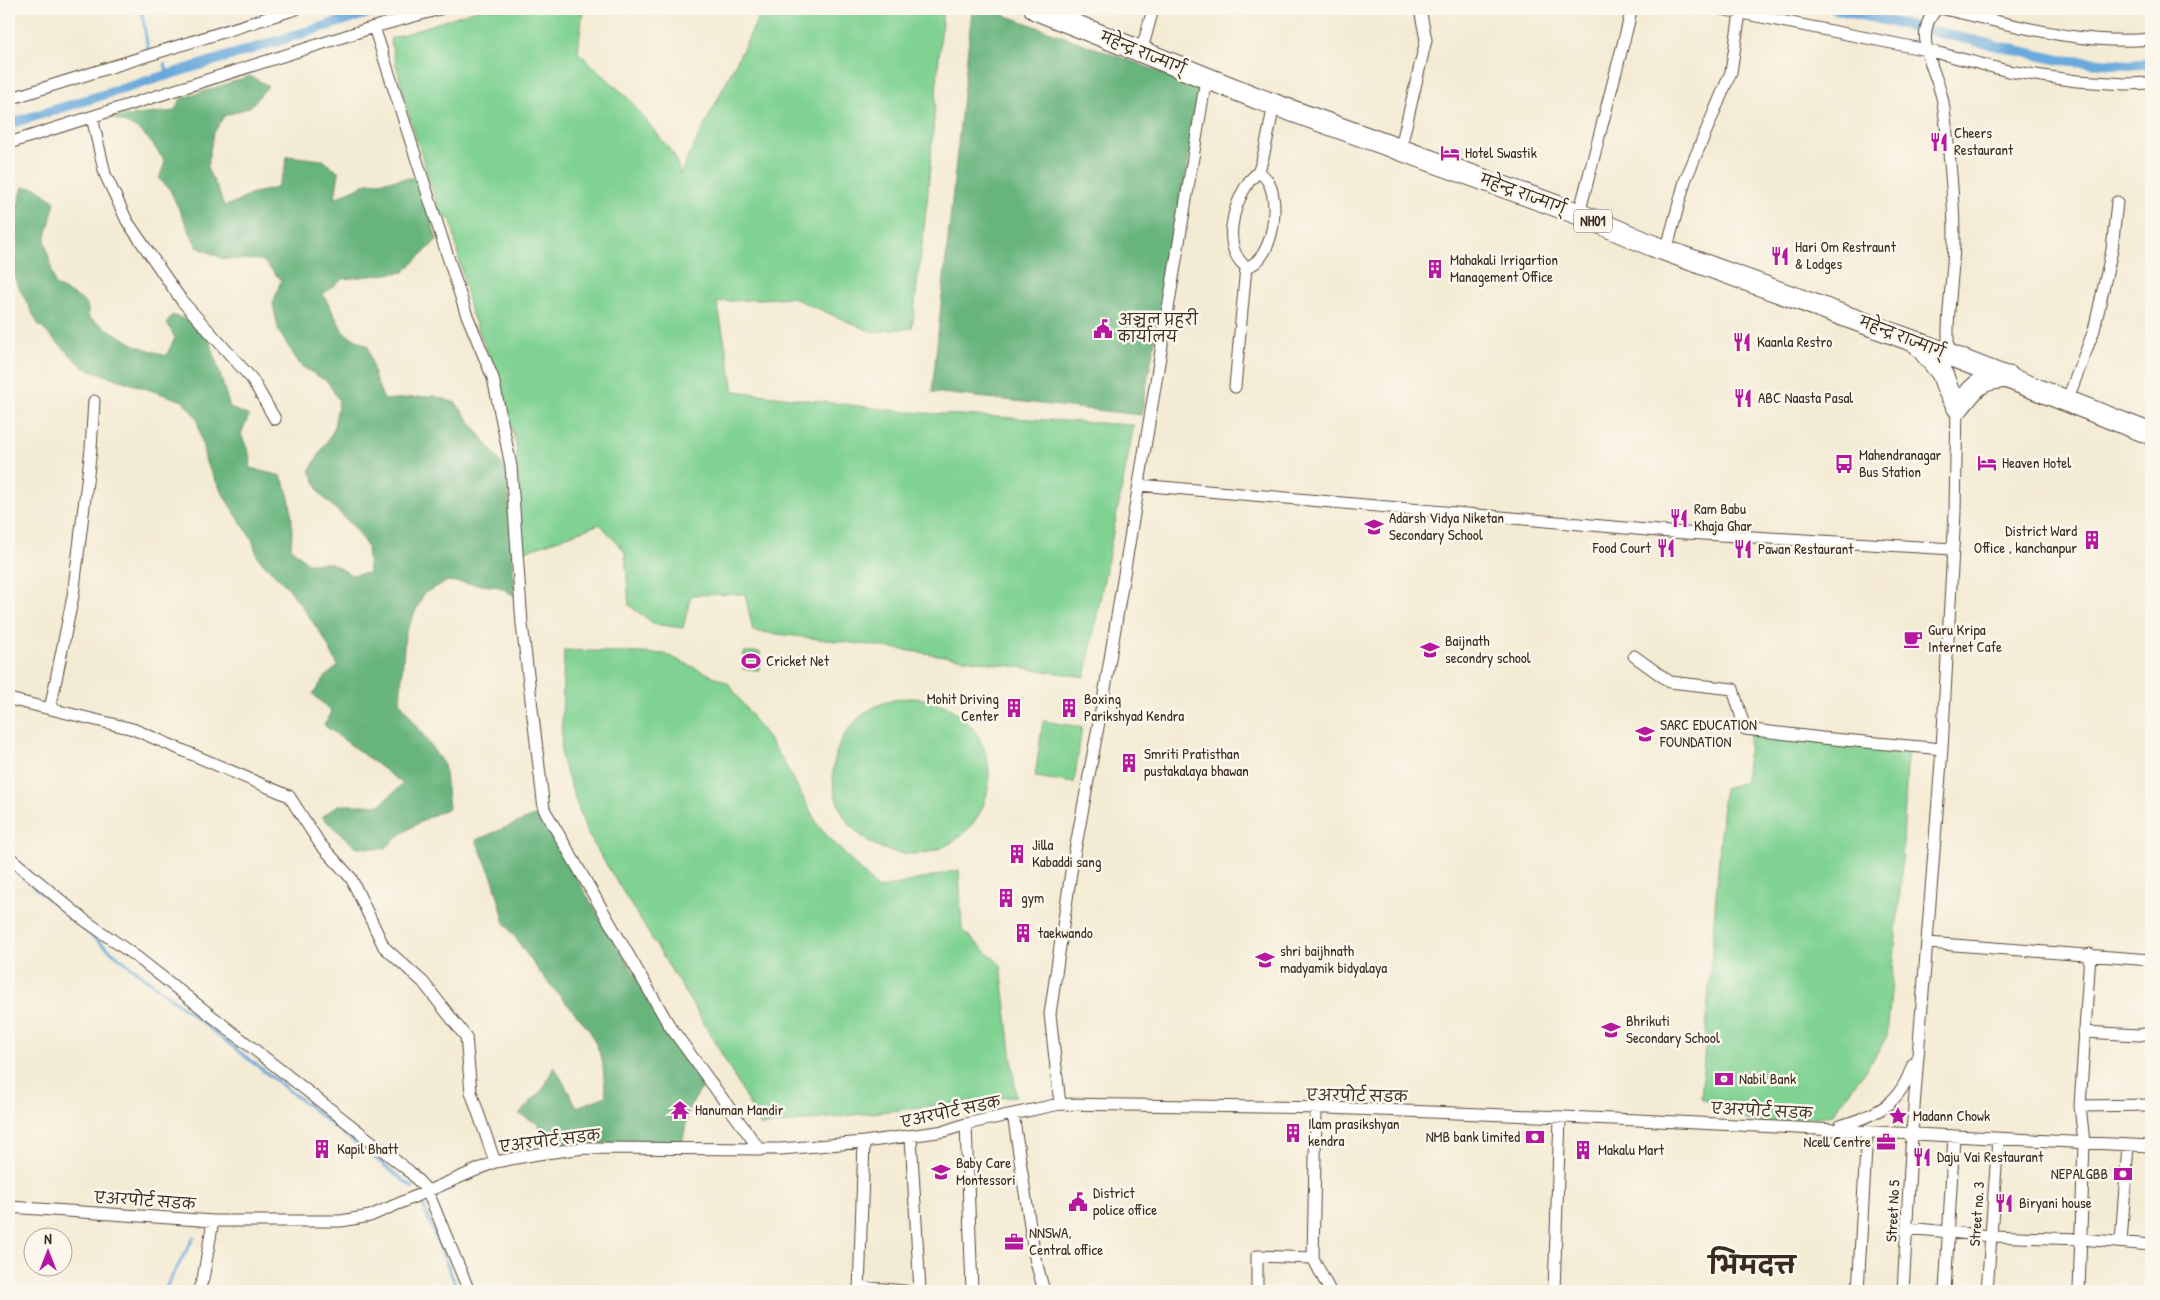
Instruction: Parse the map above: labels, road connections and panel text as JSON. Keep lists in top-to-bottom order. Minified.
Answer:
{"streets":{"highway":["महेन्द्र राज्मार्ग्","NH01"],"street":["एअरपोर्ट सडक","Street No 5","Street no. 3"]},"crossings":[["एअरपोर्ट सडक","Street No 5"],["एअरपोर्ट सडक","Street no. 3"]],"districts":["भिमदत्त"],"places":{"restaurant":["Cheers Restaurant","Hari Om Restraunt & Lodges","Kaanla Restro","ABC Naasta Pasal","Ram Babu Khaja Ghar","Food Court","Pawan Restaurant","Daju Vai Restaurant","Biryani house"],"hotel":["Hotel Swastik","Heaven Hotel"],"building":["Mahakali Irrigartion Management Office","District Ward Office , kanchanpur","Mohit Driving Center","Boxing Parikshyad Kendra","Smriti Pratisthan pustakalaya bhawan","Jilla Kabaddi sang","gym","taekwando","Ilam prasikshyan kendra","Kapil Bhatt","Makalu Mart"],"public building":["अञ्चल प्रहरी कार्यालय","District police office"],"bus stop":["Mahendranagar Bus Station"],"school or university":["Adarsh Vidya Niketan Secondary School","Baijnath secondry school","SARC EDUCATION FOUNDATION","shri baijhnath madyamik bidyalaya","Bhrikuti Secondary School","Baby Care Montessori"],"cafe":["Guru Kripa Internet Cafe"],"sports":["Cricket Net"],"bank":["Nabil Bank","NMB bank limited","NEPALGBB"],"temple":["Hanuman Mandir"],"place":["Madann Chowk"],"office":["Ncell Centre","NNSWA, Central office"]},"north":"top"}
